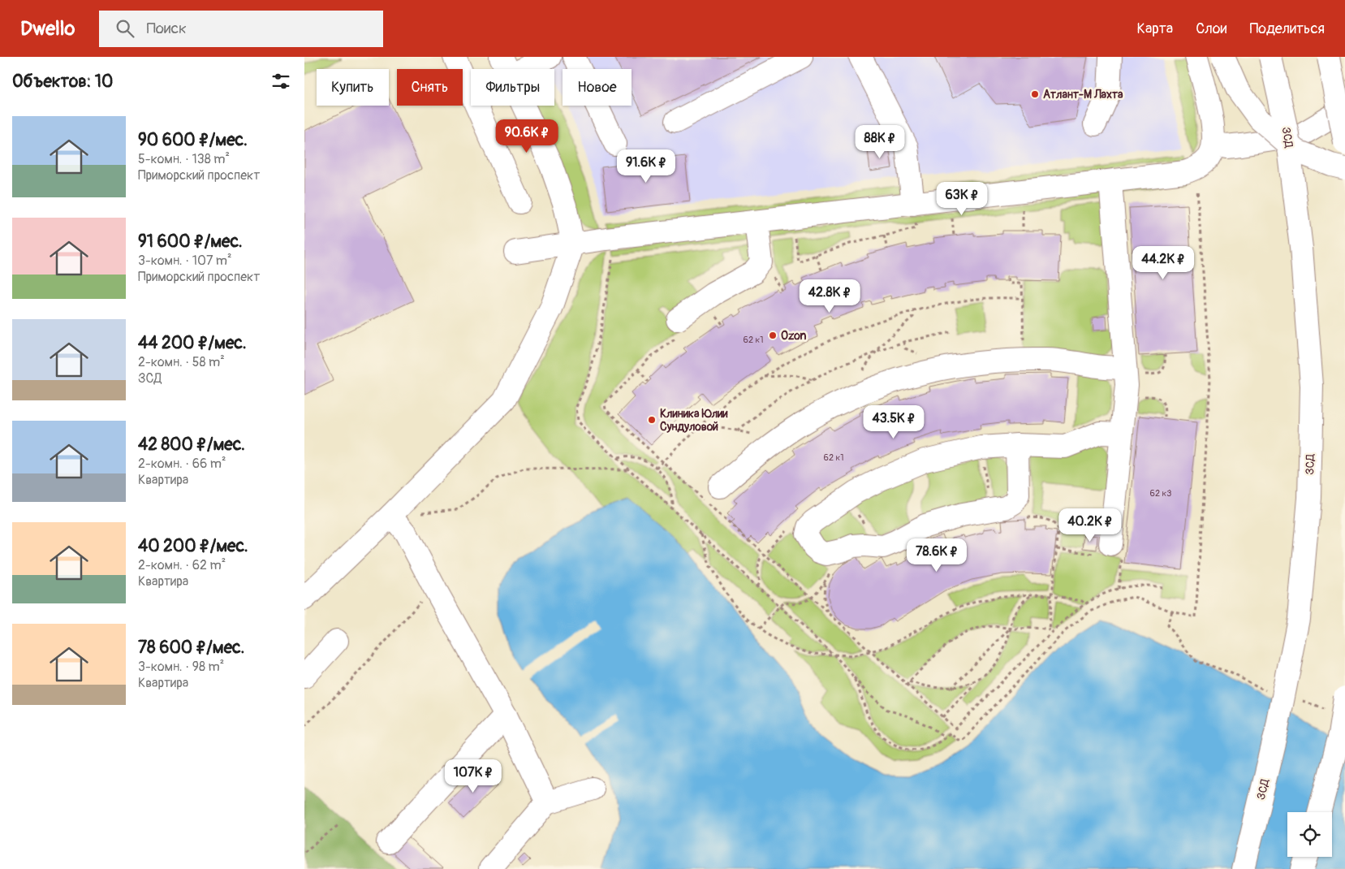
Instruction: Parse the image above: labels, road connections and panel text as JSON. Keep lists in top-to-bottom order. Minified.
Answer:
{"streets":{"main road":["ЗСД"]},"places":["Атлант-М Лахта","Ozon","Клиника Юлии Сундуловой"],"house_numbers":["62 к1","62 к1","62 к3"],"page":{"header":"Dwello","search":"Поиск","nav":["Карта","Слои","Поделиться"],"heading":"Объектов: 10","chip":["Купить","Снять","Фильтры","Новое"],"list":[{"name":"90 600 ₽/мес.","note":"5-комн. · 138 m² · Приморский проспект"},{"name":"91 600 ₽/мес.","note":"3-комн. · 107 m² · Приморский проспект"},{"name":"44 200 ₽/мес.","note":"2-комн. · 58 m² · ЗСД"},{"name":"42 800 ₽/мес.","note":"2-комн. · 66 m² · Квартира"},{"name":"40 200 ₽/мес.","note":"2-комн. · 62 m² · Квартира"},{"name":"78 600 ₽/мес.","note":"3-комн. · 98 m² · Квартира"}],"price":["90.6K ₽","88K ₽","91.6K ₽","63K ₽","44.2K ₽","42.8K ₽","43.5K ₽","40.2K ₽","78.6K ₽","107K ₽"]}}
